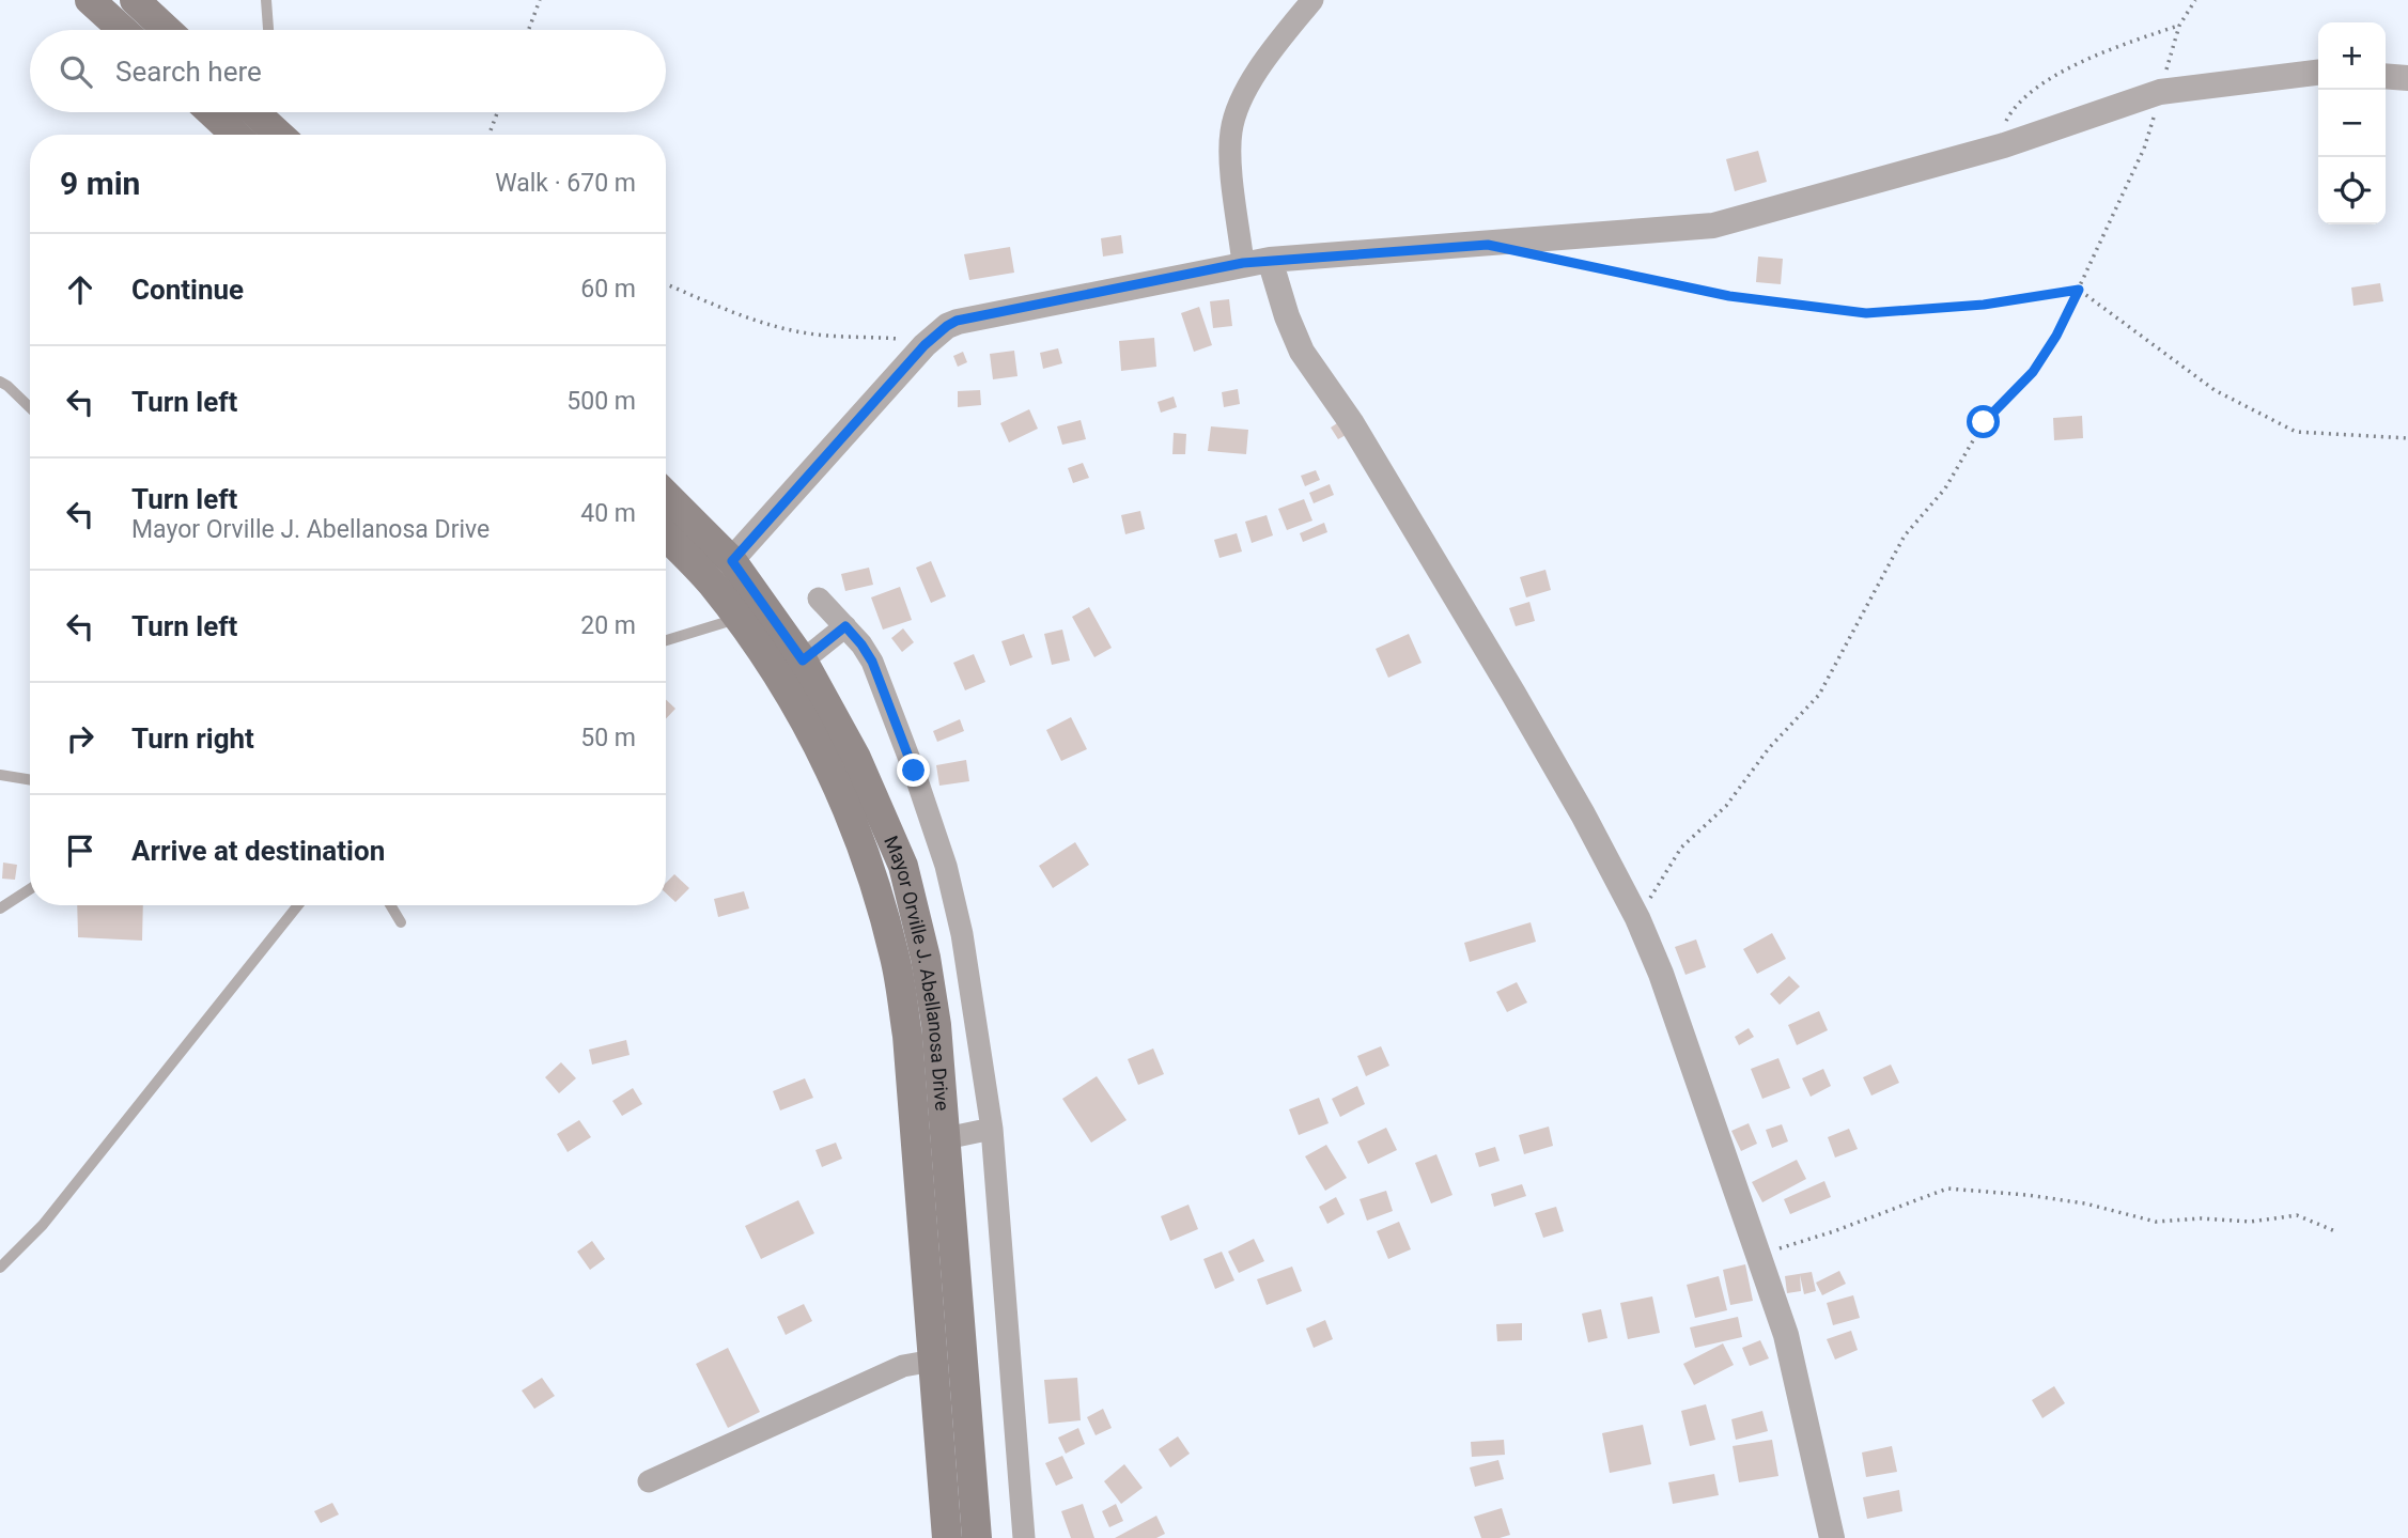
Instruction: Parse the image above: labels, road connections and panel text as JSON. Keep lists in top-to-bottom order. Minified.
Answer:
{"streets":{"main road":["Mayor Orville J. Abellanosa Drive"]},"page":{"map_buttons":["+","−"],"search":"Search here","heading":["9 min","Walk · 670 m"],"list":[["Continue","60 m"],["Turn left","500 m"],["Turn left","Mayor Orville J. Abellanosa Drive","40 m"],["Turn left","20 m"],["Turn right","50 m"],"Arrive at destination"]}}
